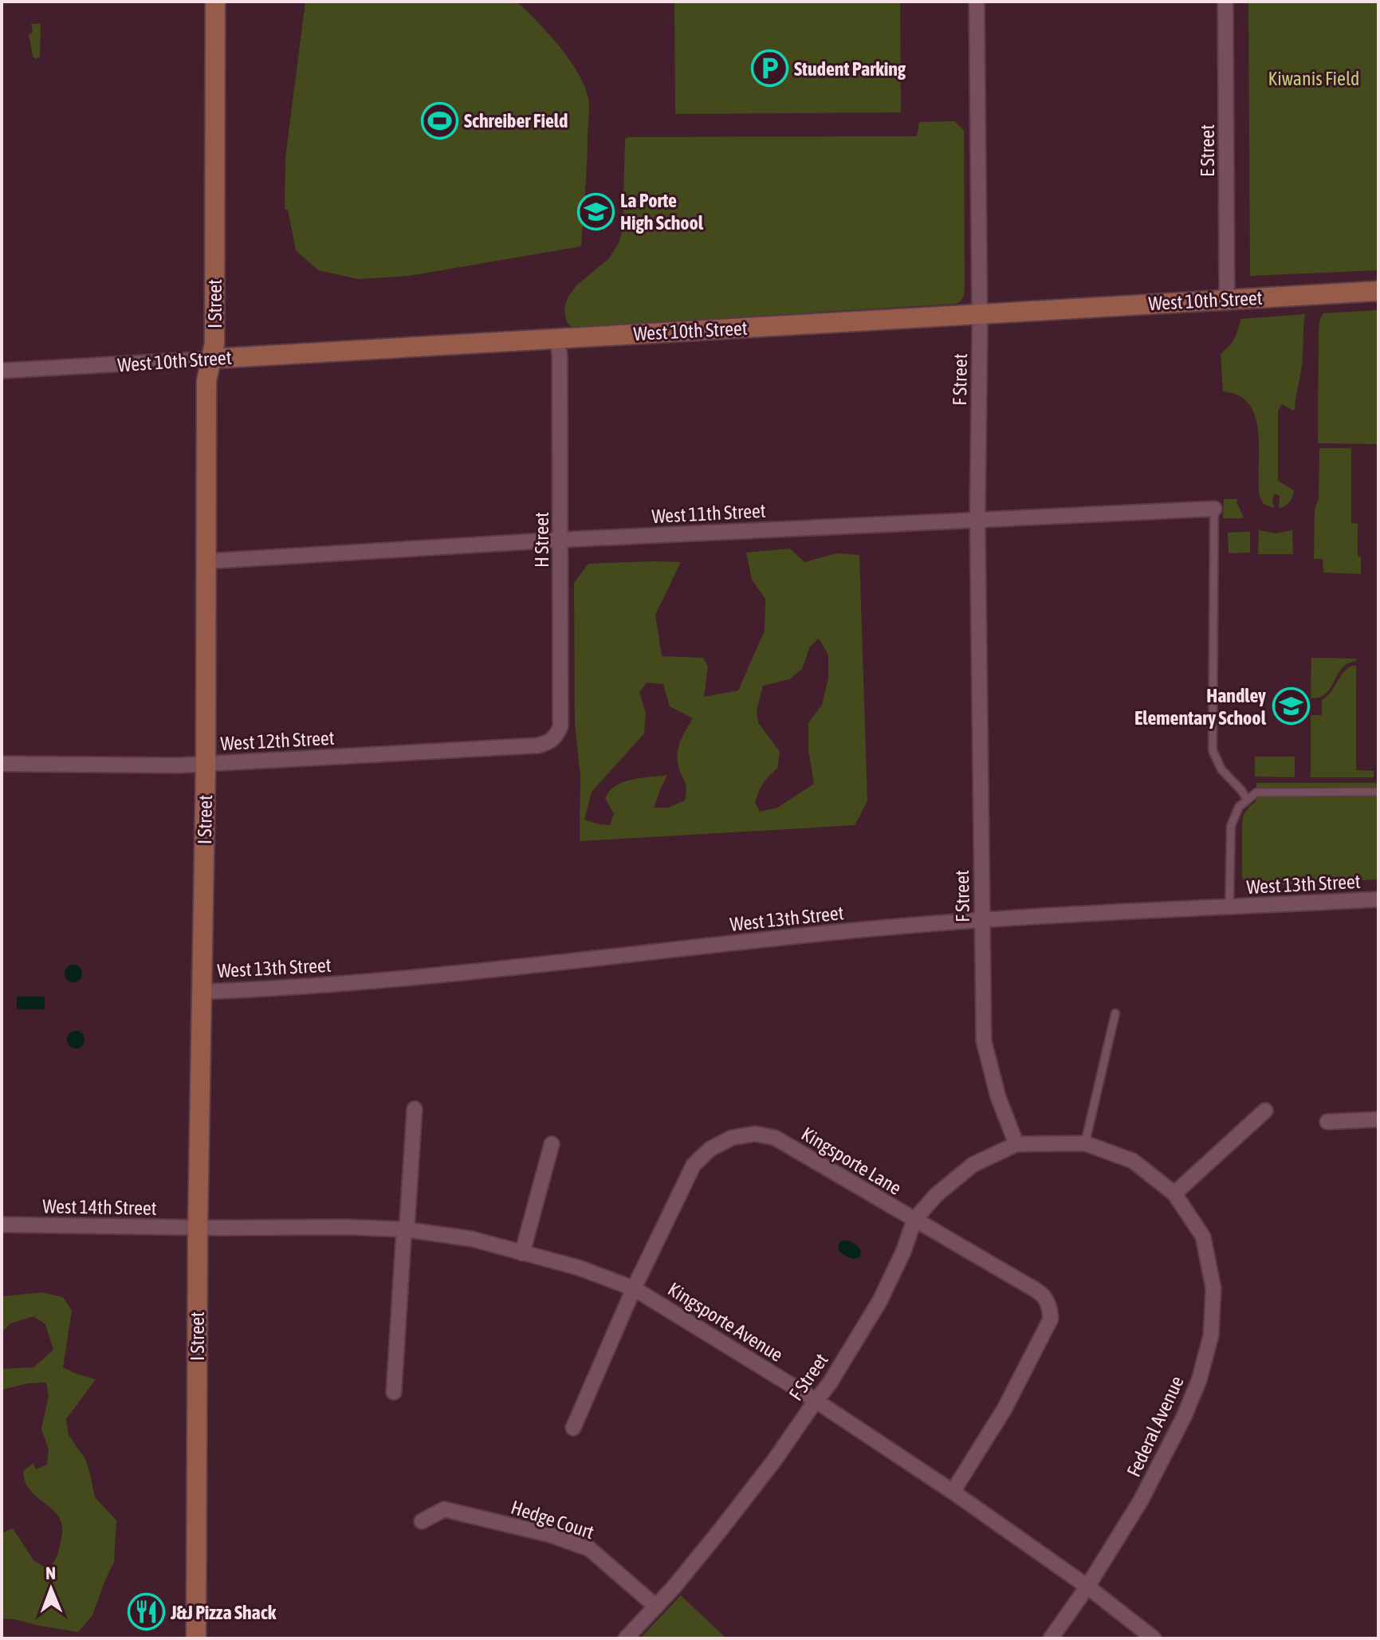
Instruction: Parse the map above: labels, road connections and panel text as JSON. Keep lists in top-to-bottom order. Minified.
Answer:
{"streets":{"street":["E Street","West 10th Street","I Street","F Street","West 11th Street","H Street","West 12th Street","West 13th Street","Kingsporte Lane","West 14th Street","Kingsporte Avenue","Federal Avenue","Hedge Court"]},"crossings":[["E Street","West 10th Street"],["West 10th Street","I Street"],["West 10th Street","F Street"],["West 10th Street","H Street"],["I Street","West 11th Street"],["I Street","West 12th Street"],["I Street","West 13th Street"],["I Street","West 14th Street"],["I Street","Kingsporte Avenue"],["F Street","West 11th Street"],["F Street","West 13th Street"],["F Street","Kingsporte Lane"],["F Street","Kingsporte Avenue"],["F Street","Federal Avenue"],["F Street","Hedge Court"],["West 11th Street","H Street"],["H Street","West 12th Street"],["Kingsporte Lane","Kingsporte Avenue"],["West 14th Street","Kingsporte Avenue"],["Kingsporte Avenue","Federal Avenue"]],"parks":["Kiwanis Field"],"places":{"parking":["Student Parking"],"sports":["Schreiber Field"],"school or university":["La Porte High School","Handley Elementary School"],"restaurant":["J&J Pizza Shack"]},"north":"top"}
